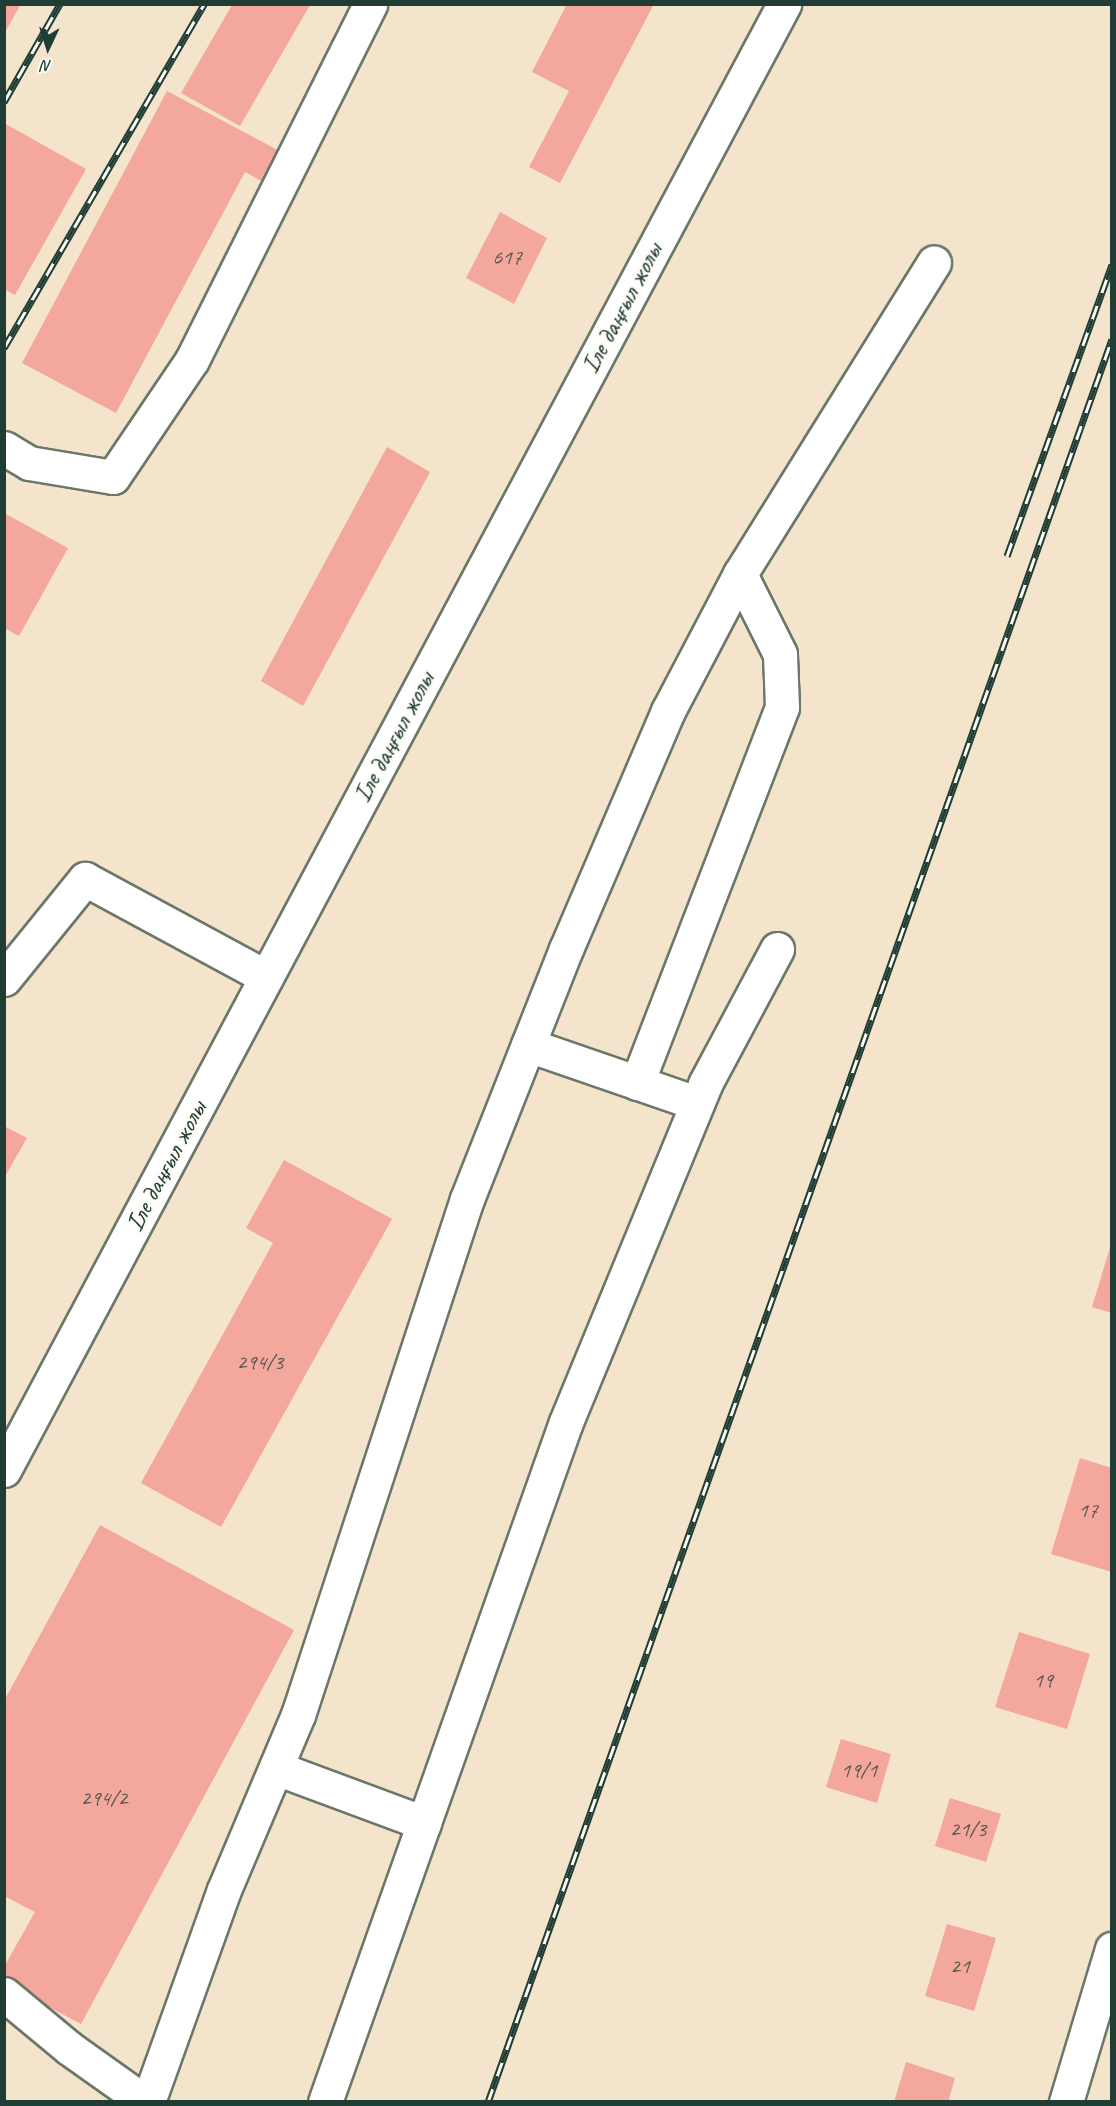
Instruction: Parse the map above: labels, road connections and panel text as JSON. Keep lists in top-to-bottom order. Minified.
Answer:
{"streets":{"main road":["Іле даңғыл жолы"]},"house_numbers":["617","294/3","17","19","19/1","294/2","21/3","21"],"north":"bottom"}
